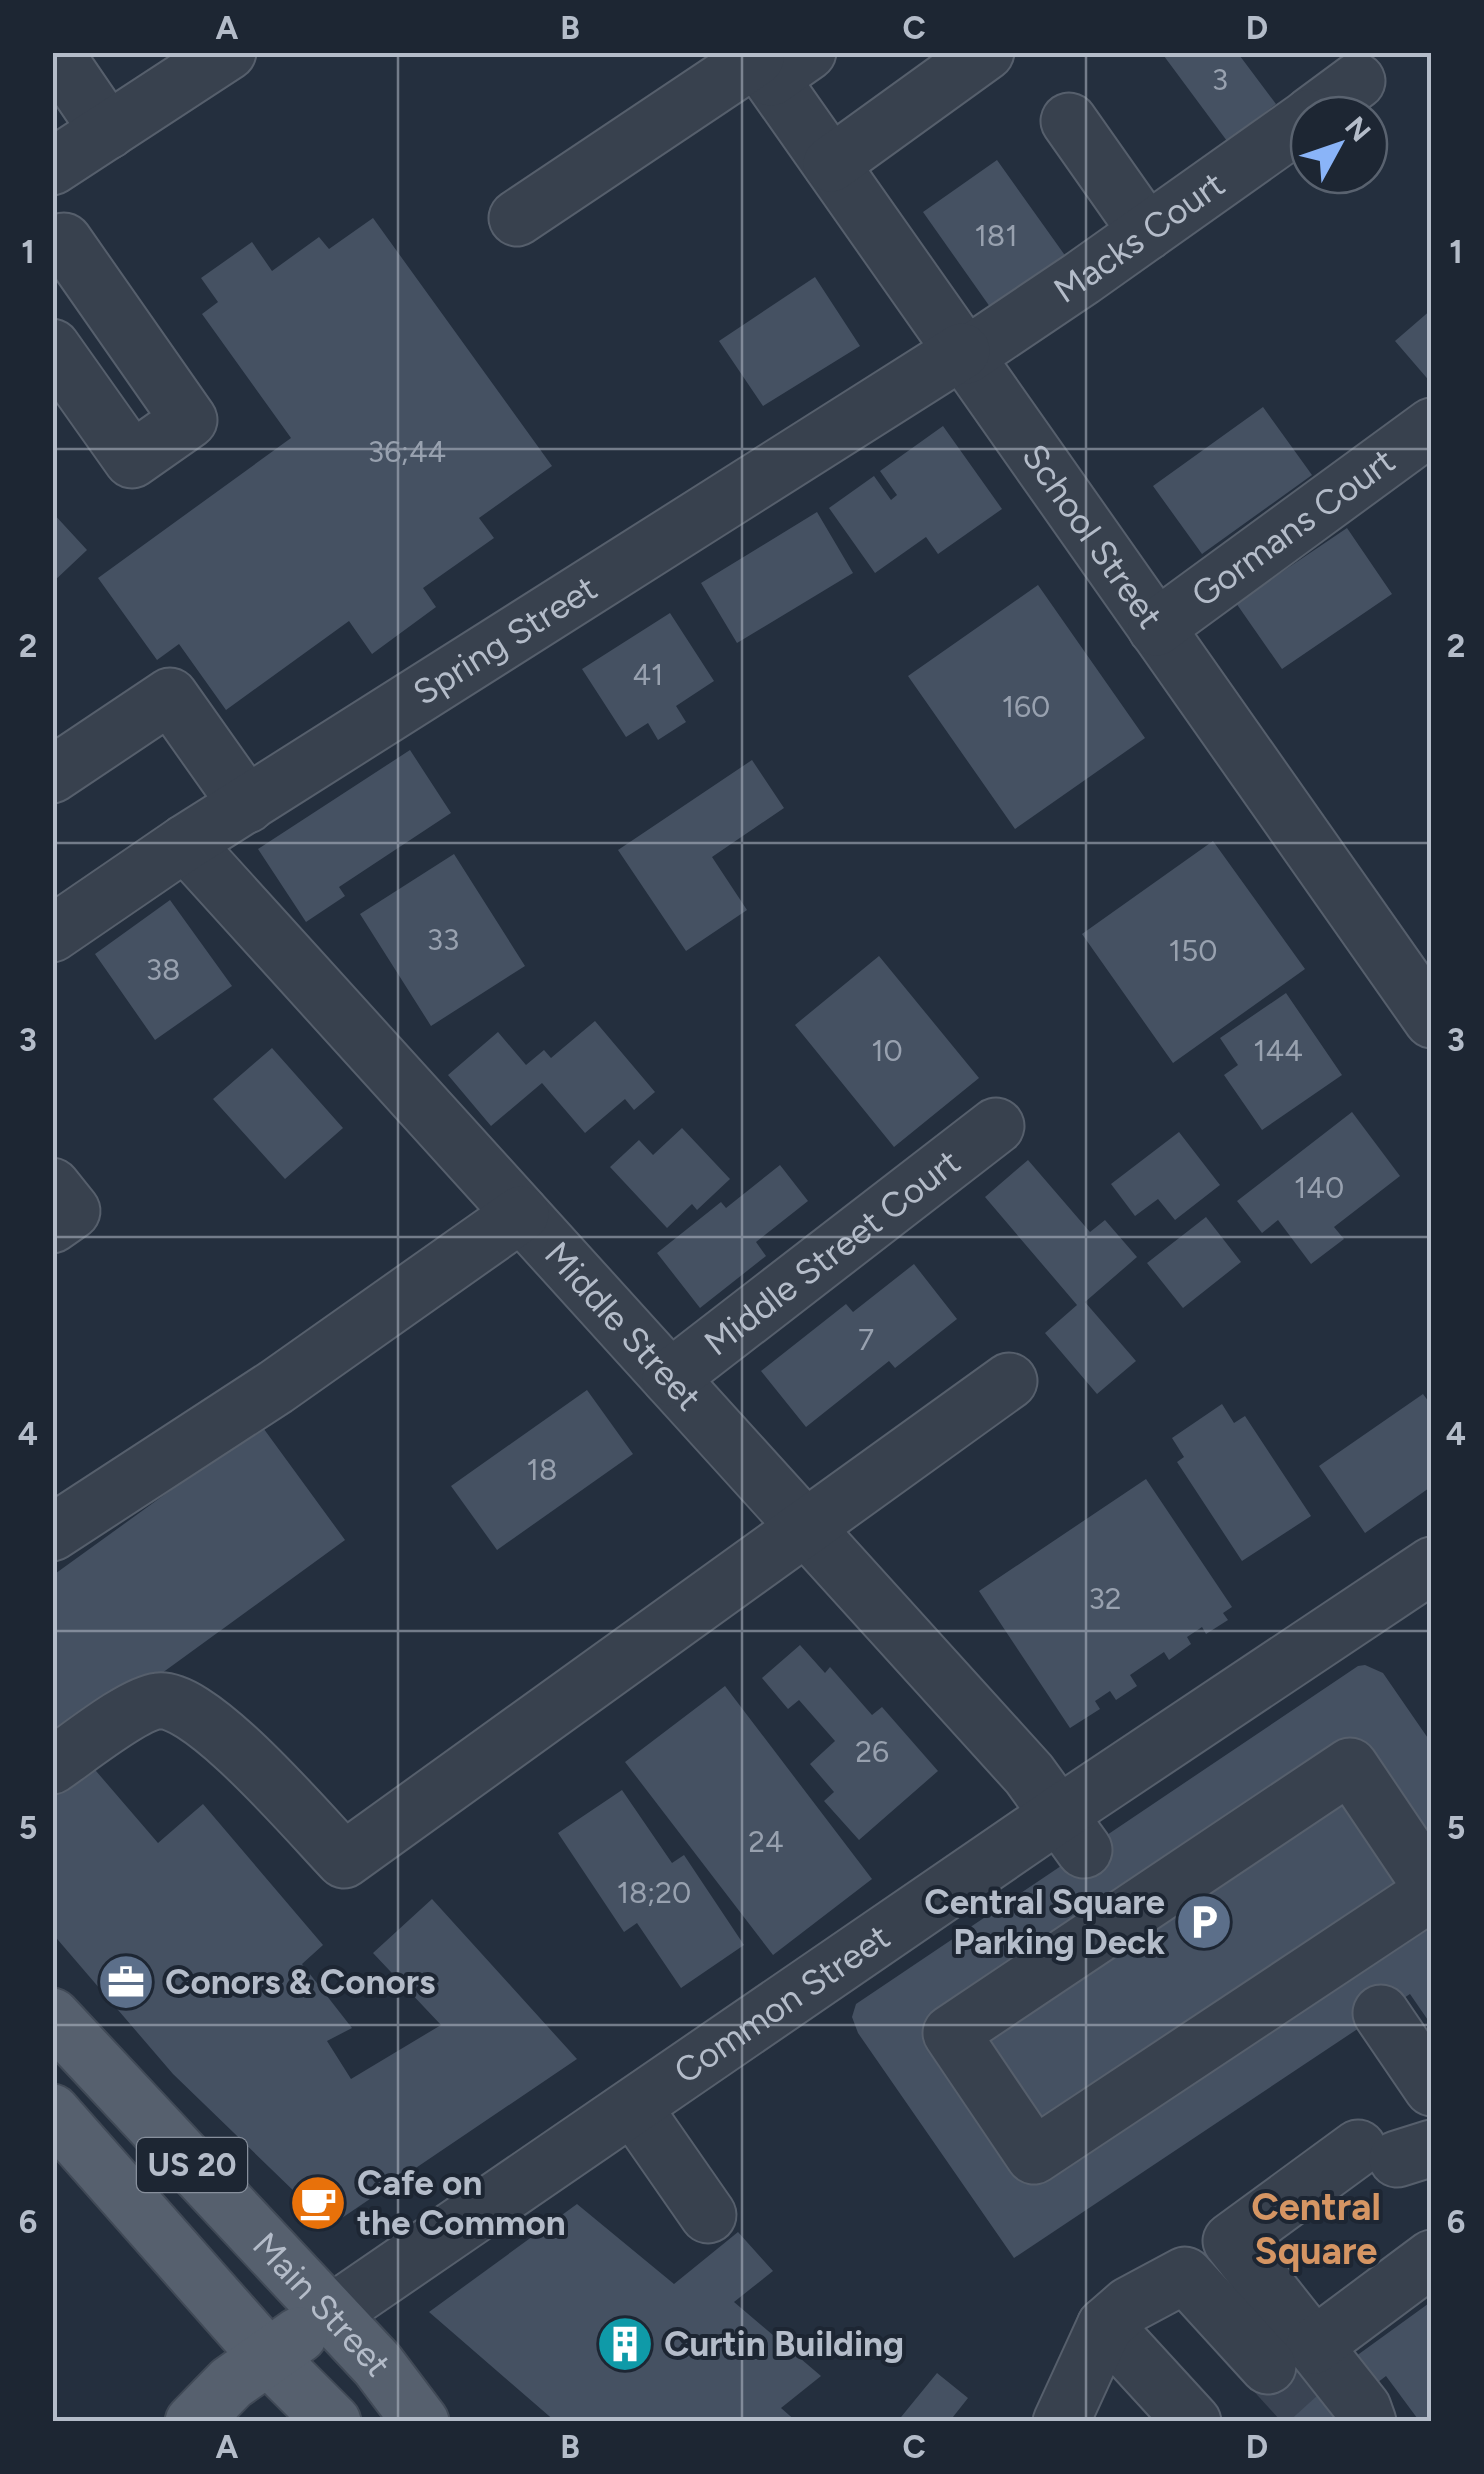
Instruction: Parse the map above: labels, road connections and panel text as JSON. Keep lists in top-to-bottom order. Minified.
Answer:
{"streets":{"main road":["US 20","Main Street"],"street":["Macks Court","Gormans Court","School Street","Spring Street","Middle Street Court","Middle Street","Common Street"]},"crossings":[["Macks Court","School Street"],["Macks Court","Spring Street"],["Gormans Court","School Street"],["School Street","Spring Street"],["Spring Street","Middle Street"],["Middle Street Court","Middle Street"],["Middle Street","Common Street"],["Common Street","Main Street"]],"districts":["Central Square"],"places":{"parking":["Central Square Parking Deck"],"office":["Conors & Conors"],"cafe":["Cafe on the Common"],"building":["Curtin Building"]},"house_numbers":["3","181","36;44","41","160","33","150","38","10","144","140","7","18","32","26","24","18;20"],"north":"top right","grid":{"columns":["A","B","C","D"],"rows":["1","2","3","4","5","6"]}}
